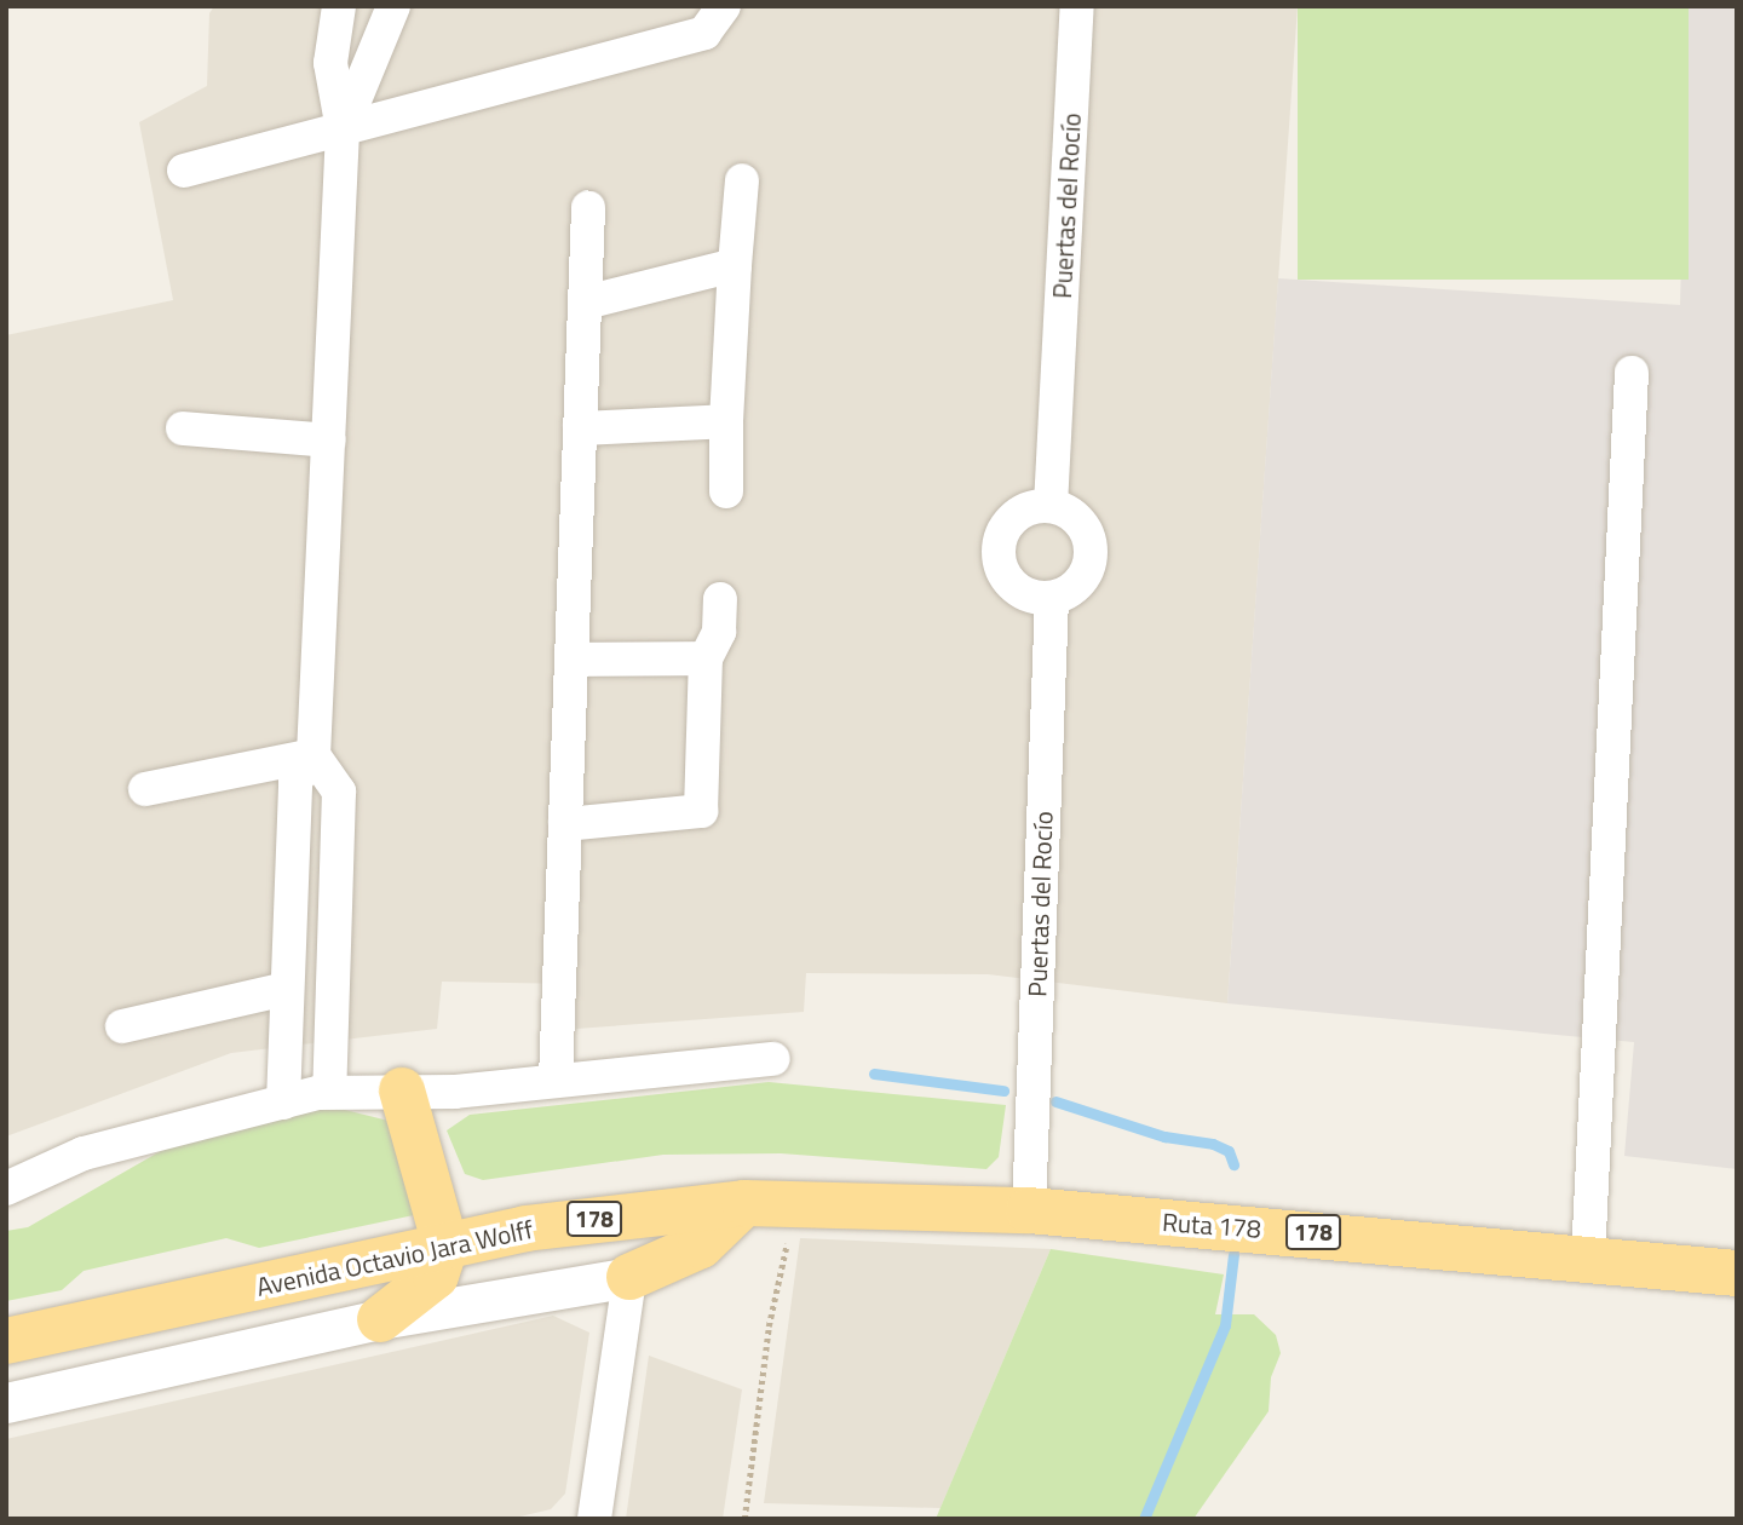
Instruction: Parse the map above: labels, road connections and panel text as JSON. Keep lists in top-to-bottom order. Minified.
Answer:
{"streets":{"main road":["178","Ruta 178","Avenida Octavio Jara Wolff"],"street":["Puertas del Rocío"]},"crossings":[["Puertas del Rocío","Ruta 178"],["Ruta 178","Avenida Octavio Jara Wolff"]]}
